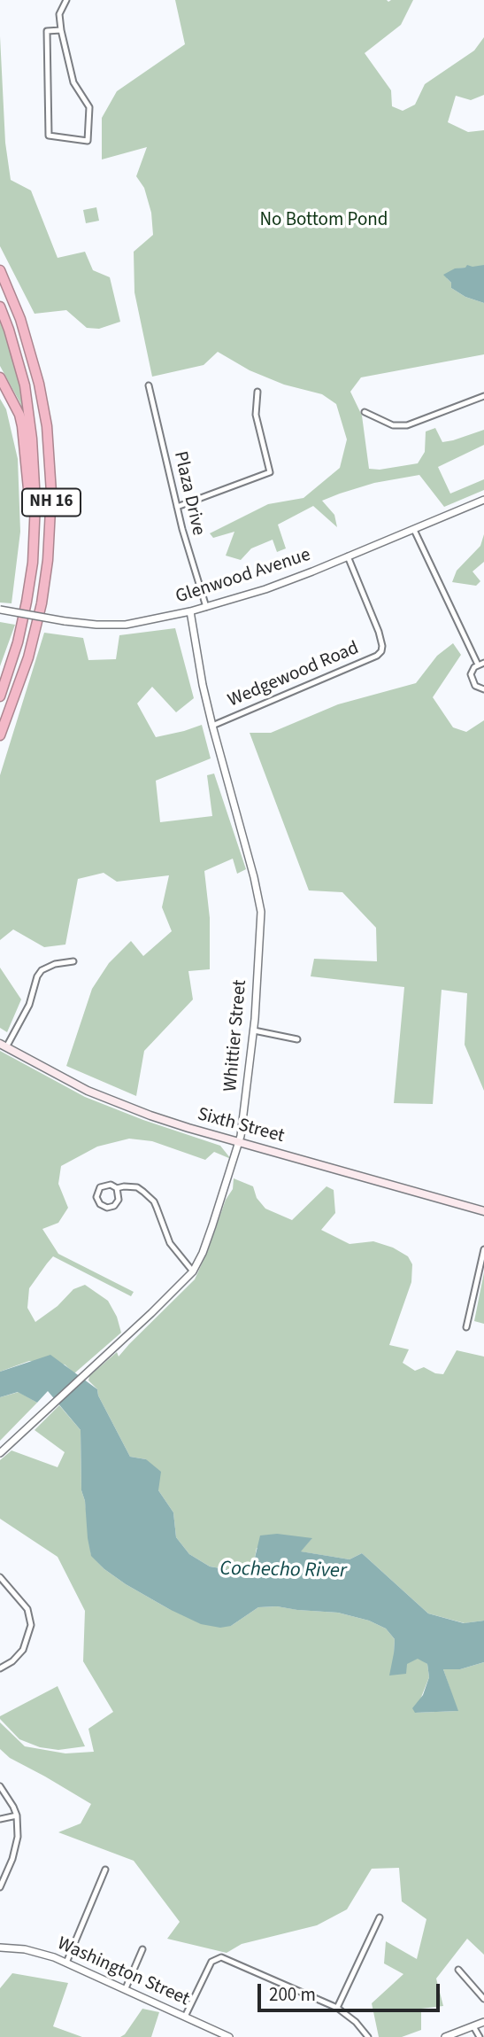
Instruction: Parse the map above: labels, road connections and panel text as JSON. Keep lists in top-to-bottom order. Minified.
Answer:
{"streets":{"highway":["NH 16"],"main road":["Sixth Street"],"street":["Plaza Drive","Glenwood Avenue","Wedgewood Road","Whittier Street","Washington Street"]},"crossings":[["Plaza Drive","Glenwood Avenue"],["Glenwood Avenue","Wedgewood Road"],["Glenwood Avenue","Whittier Street"],["Wedgewood Road","Whittier Street"],["Whittier Street","Sixth Street"]],"water":["Cochecho River"],"parks":["No Bottom Pond"],"scale_bar":"200 m"}
